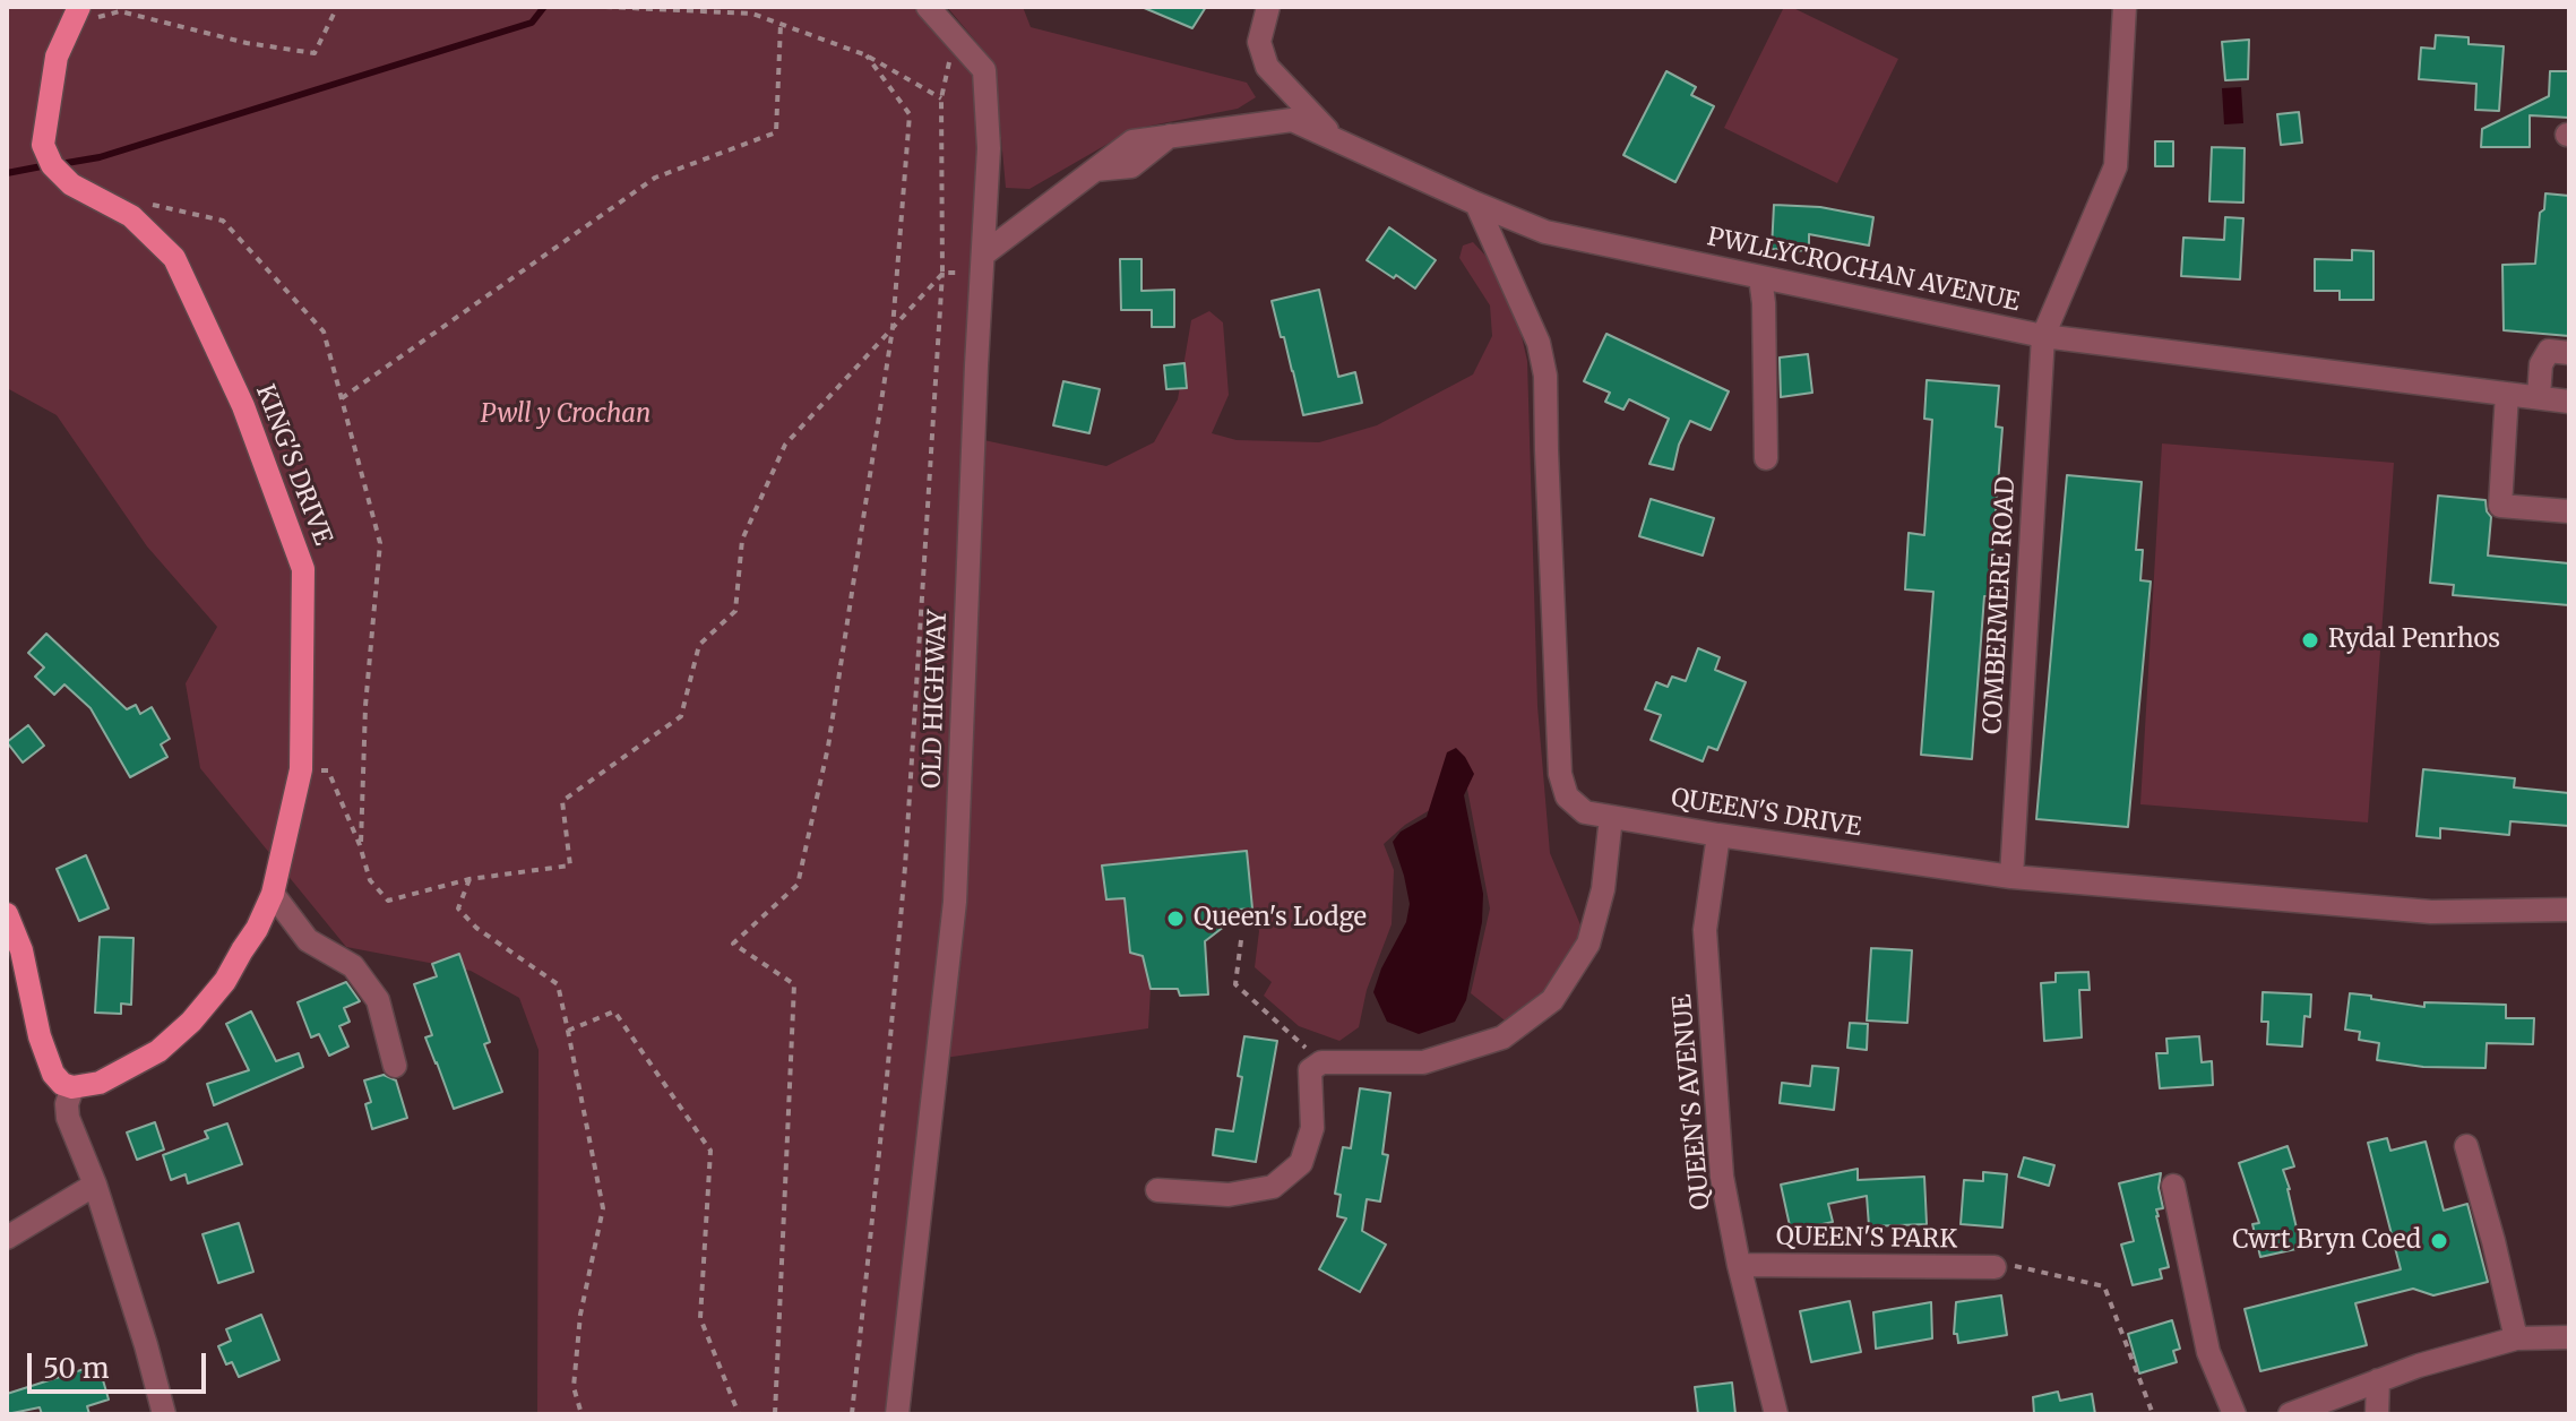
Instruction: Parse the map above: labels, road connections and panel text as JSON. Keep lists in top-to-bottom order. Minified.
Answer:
{"streets":{"main road":["KING'S DRIVE"],"street":["PWLLYCROCHAN AVENUE","COMBERMERE ROAD","OLD HIGHWAY","QUEEN'S DRIVE","QUEEN'S AVENUE","QUEEN'S PARK"]},"crossings":[["PWLLYCROCHAN AVENUE","COMBERMERE ROAD"],["PWLLYCROCHAN AVENUE","OLD HIGHWAY"],["PWLLYCROCHAN AVENUE","QUEEN'S DRIVE"],["COMBERMERE ROAD","QUEEN'S DRIVE"],["QUEEN'S DRIVE","QUEEN'S AVENUE"],["QUEEN'S AVENUE","QUEEN'S PARK"]],"parks":["Pwll y Crochan"],"places":["Rydal Penrhos","Queen's Lodge","Cwrt Bryn Coed"],"scale_bar":"50 m"}
